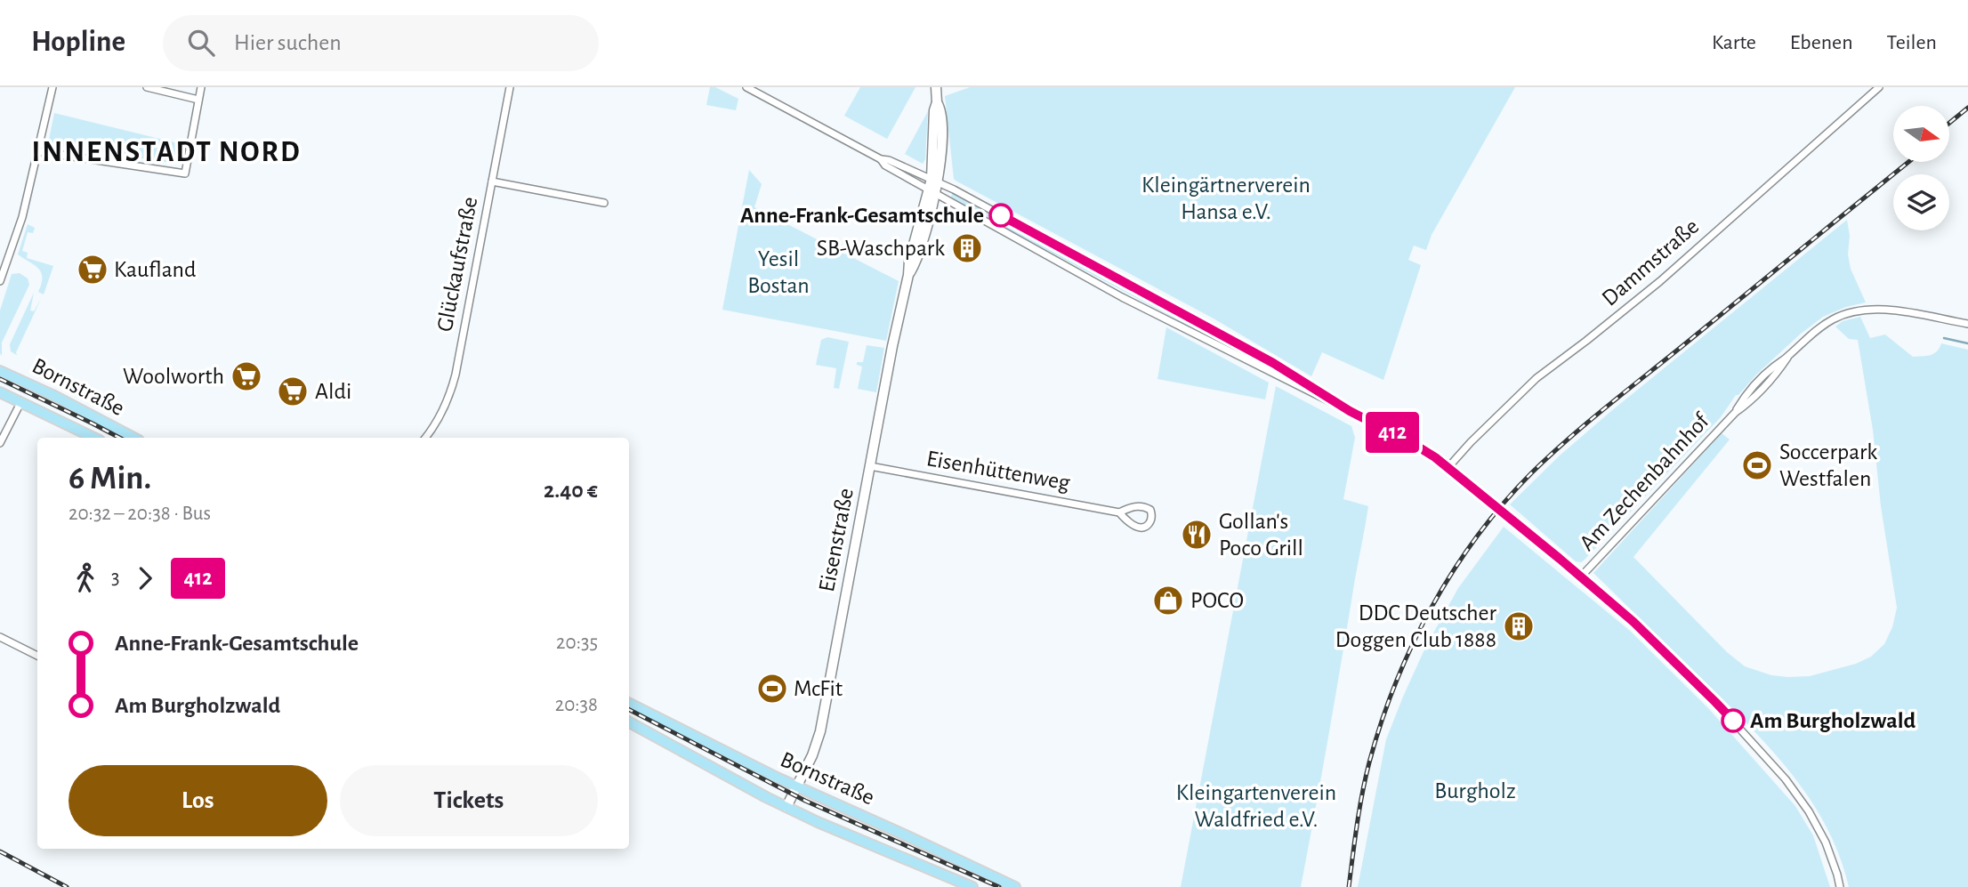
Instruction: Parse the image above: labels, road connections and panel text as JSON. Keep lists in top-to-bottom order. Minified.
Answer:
{"streets":{"main road":["Bornstraße"],"street":["Dammstraße","Glückaufstraße","Eisenhüttenweg","Am Zechenbahnhof","Eisenstraße"]},"crossings":[["Bornstraße","Eisenstraße"],["Eisenhüttenweg","Eisenstraße"]],"districts":["INNENSTADT NORD"],"parks":["Kleingärtnerverein Hansa e.V.","Yesil Bostan","Burgholz","Kleingartenverein Waldfried e.V."],"places":{"other":["Anne-Frank-Gesamtschule","Am Burgholzwald"],"building":["SB-Waschpark","DDC Deutscher Doggen Club 1888"],"supermarket":["Kaufland","Woolworth","Aldi"],"sports":["Soccerpark Westfalen","McFit"],"restaurant":["Gollan's Poco Grill"],"shop":["POCO"]},"lines":["bus line 412"],"north":"right","page":{"header":"Hopline","search":"Hier suchen","nav":["Karte","Ebenen","Teilen"],"on_map":"412","heading":["6 Min.","20:32 – 20:38 · Bus","2.40 €"],"legs":["3","412"],"list":[{"name":"Anne-Frank-Gesamtschule","value":"20:35"},{"name":"Am Burgholzwald","value":"20:38"}],"buttons":["Los","Tickets"]}}
